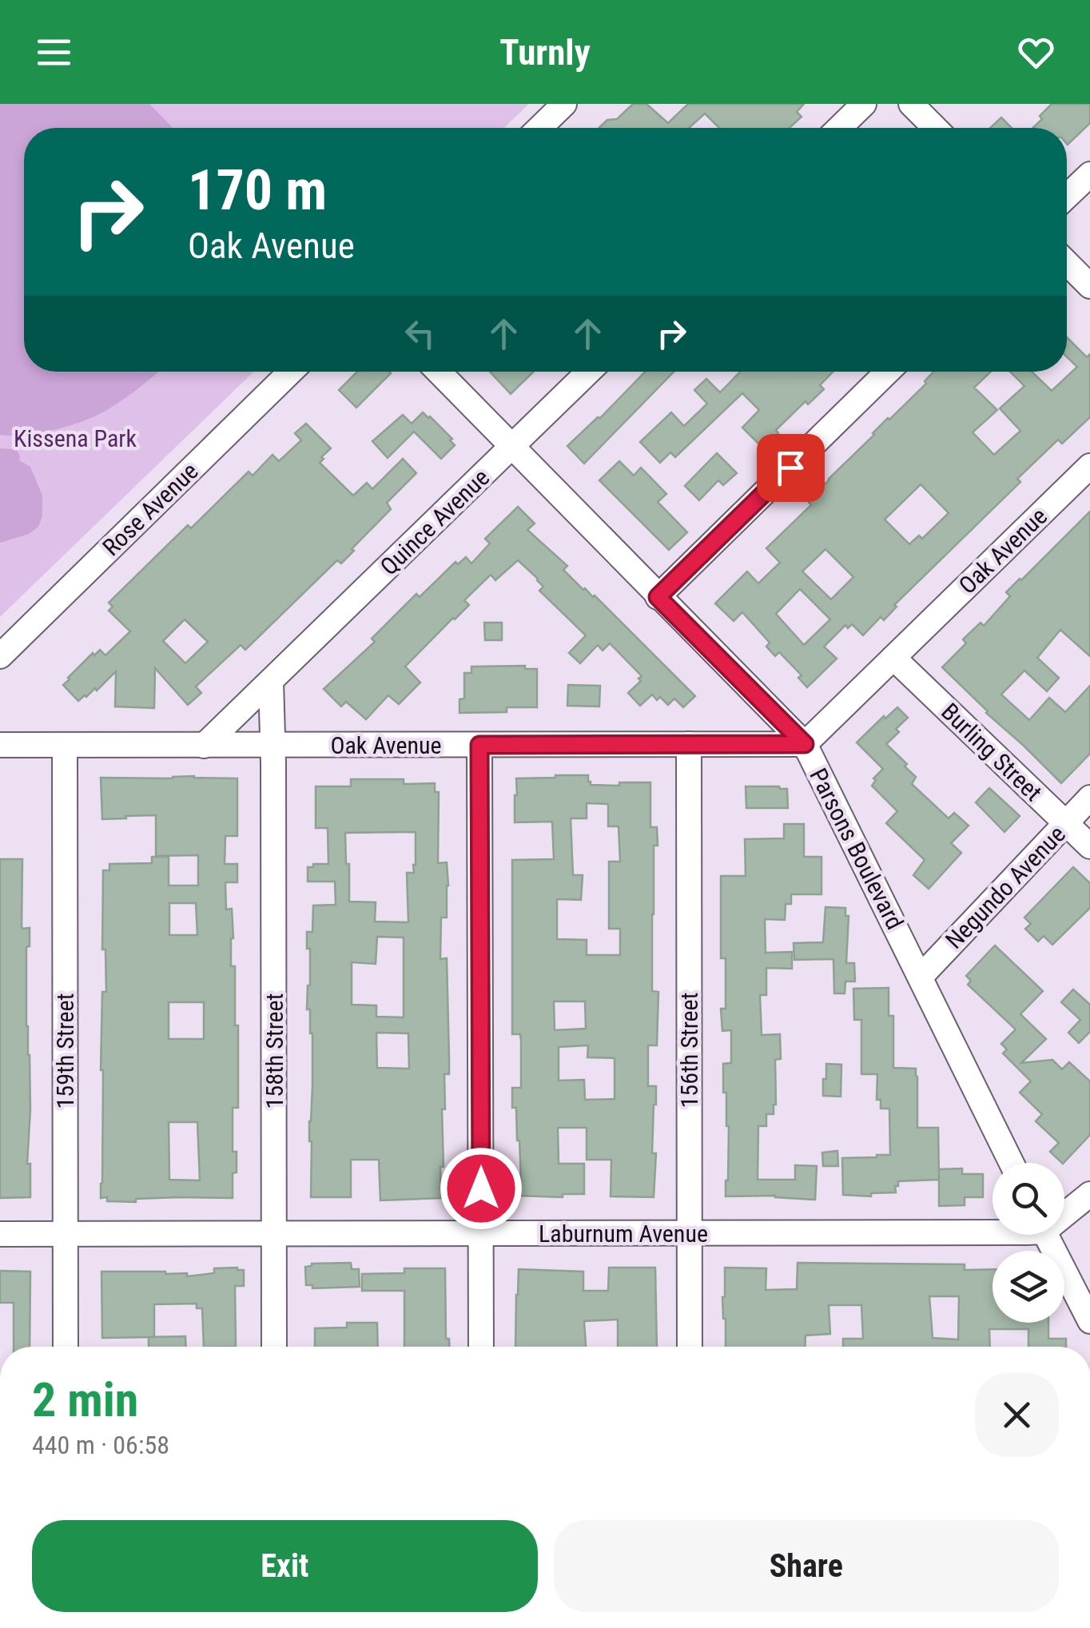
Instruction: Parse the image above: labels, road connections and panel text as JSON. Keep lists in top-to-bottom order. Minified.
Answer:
{"streets":{"street":["Rose Avenue","Quince Avenue","Oak Avenue","Burling Street","Parsons Boulevard","Negundo Avenue","156th Street","159th Street","158th Street","Laburnum Avenue"]},"crossings":[["Quince Avenue","Oak Avenue"],["Quince Avenue","Parsons Boulevard"],["Oak Avenue","Burling Street"],["Oak Avenue","Parsons Boulevard"],["Oak Avenue","156th Street"],["Oak Avenue","159th Street"],["Oak Avenue","158th Street"],["Burling Street","Negundo Avenue"],["Parsons Boulevard","Negundo Avenue"],["156th Street","Laburnum Avenue"],["159th Street","Laburnum Avenue"],["158th Street","Laburnum Avenue"]],"parks":["Kissena Park"],"page":{"header":"Turnly","turn":["170 m","Oak Avenue"],"heading":["2 min","440 m · 06:58"],"buttons":["Exit","Share"]}}
